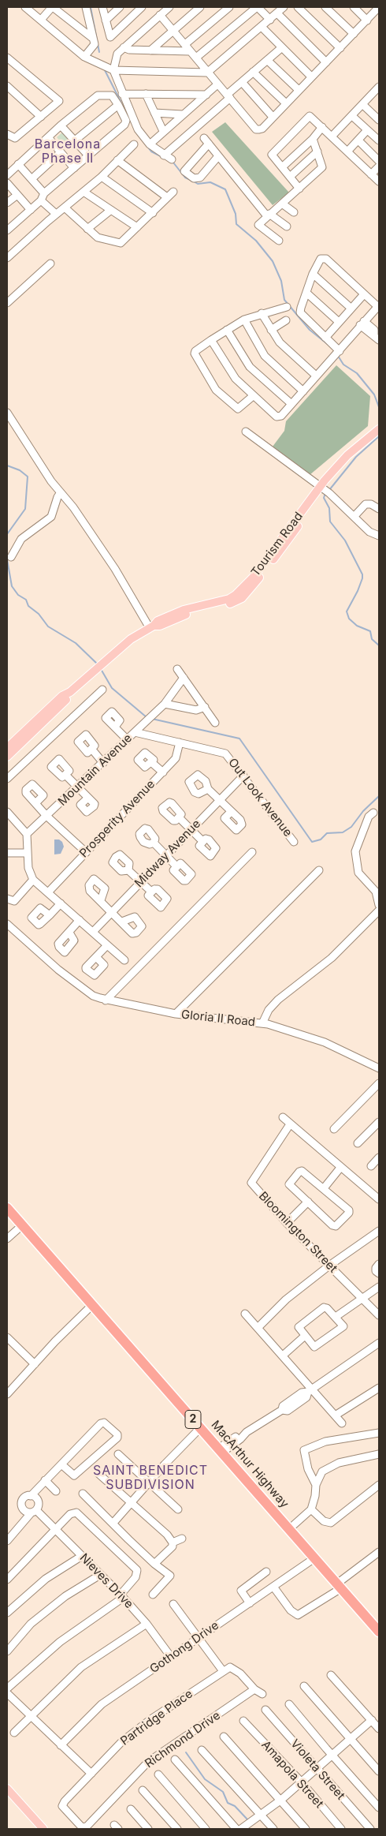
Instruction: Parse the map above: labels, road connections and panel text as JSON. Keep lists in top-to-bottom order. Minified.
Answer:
{"streets":{"highway":["2","MacArthur Highway"],"main road":["Tourism Road"],"street":["Mountain Avenue","Out Look Avenue","Prosperity Avenue","Midway Avenue","Gloria II Road","Bloomington Street","Nieves Drive","Gothong Drive","Partridge Place","Richmond Drive","Violeta Street","Amapola Street"]},"crossings":[["Mountain Avenue","Out Look Avenue"],["Out Look Avenue","Prosperity Avenue"],["Out Look Avenue","Midway Avenue"],["MacArthur Highway","Gothong Drive"],["Nieves Drive","Gothong Drive"],["Partridge Place","Richmond Drive"]],"districts":["Barcelona Phase Ⅱ","SAINT BENEDICT SUBDIVISION"]}
